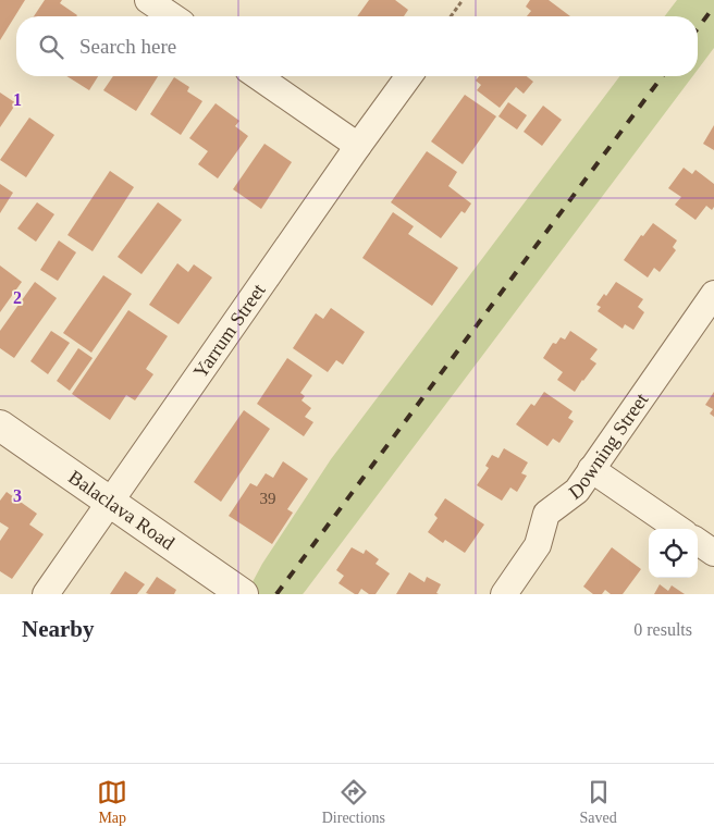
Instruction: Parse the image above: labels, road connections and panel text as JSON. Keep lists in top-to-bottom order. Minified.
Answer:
{"streets":{"street":["Yarrum Street","Downing Street","Balaclava Road"]},"crossings":[["Yarrum Street","Balaclava Road"]],"house_numbers":["39"],"page":{"search":"Search here","heading":["Nearby","0 results"],"nav":["Map","Directions","Saved"]},"grid":{"rows":["1","2","3"]}}
